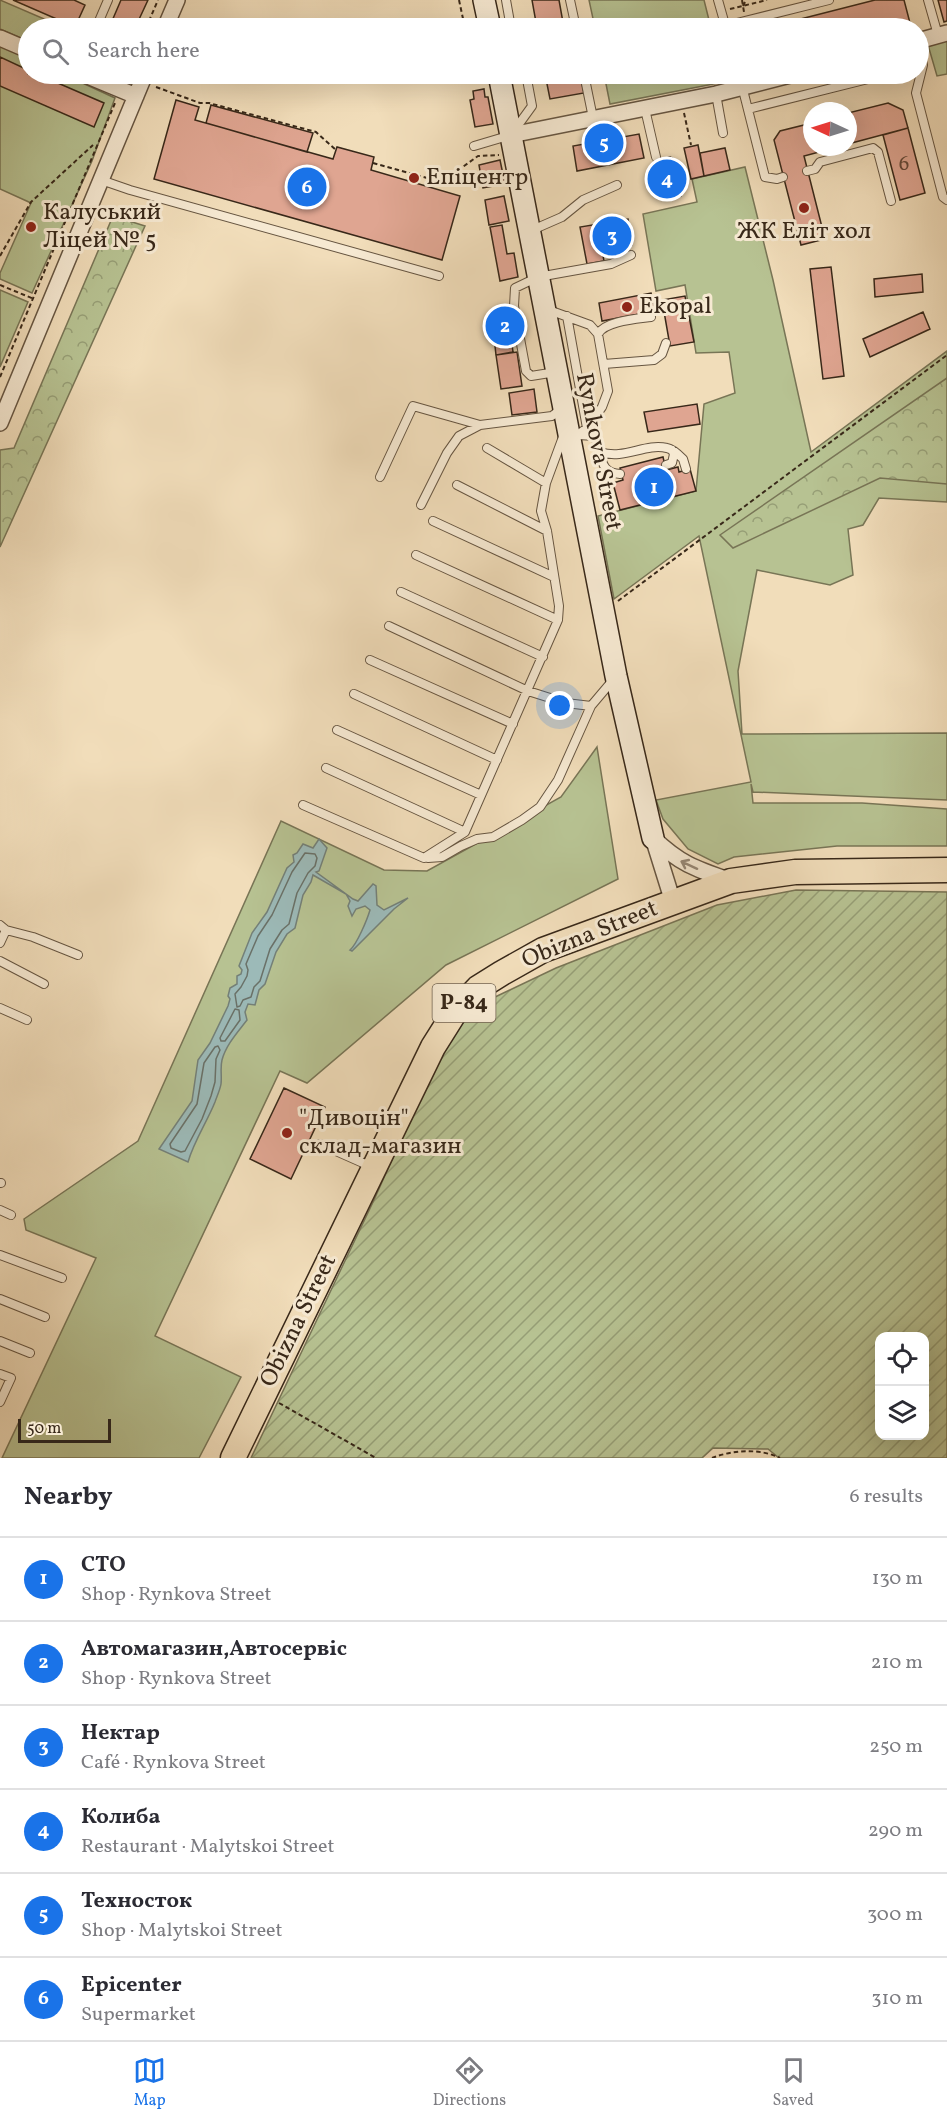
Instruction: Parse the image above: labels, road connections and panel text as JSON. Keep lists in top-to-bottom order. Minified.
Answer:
{"streets":{"main road":["Rynkova Street","Obizna Street","Р-84"]},"crossings":[["Rynkova Street","Obizna Street"]],"places":["Епіцентр","ЖК Еліт хол","Калуський Ліцей № 5","Ekopal","\"Дивоцін\" склад-магазин"],"house_numbers":["6"],"scale_bar":"50 m","north":"left","page":{"search":"Search here","pins":["5","4","6","3","2","1"],"scale":"50 m","heading":["Nearby","6 results"],"list":[{"mark":"1","name":"СТО","note":"Shop · Rynkova Street","value":"130 m"},{"mark":"2","name":"Автомагазин,Автосервіс","note":"Shop · Rynkova Street","value":"210 m"},{"mark":"3","name":"Нектар","note":"Café · Rynkova Street","value":"250 m"},{"mark":"4","name":"Колиба","note":"Restaurant · Malytskoi Street","value":"290 m"},{"mark":"5","name":"Техносток","note":"Shop · Malytskoi Street","value":"300 m"},{"mark":"6","name":"Epicenter","note":"Supermarket","value":"310 m"}],"nav":["Map","Directions","Saved"]}}
